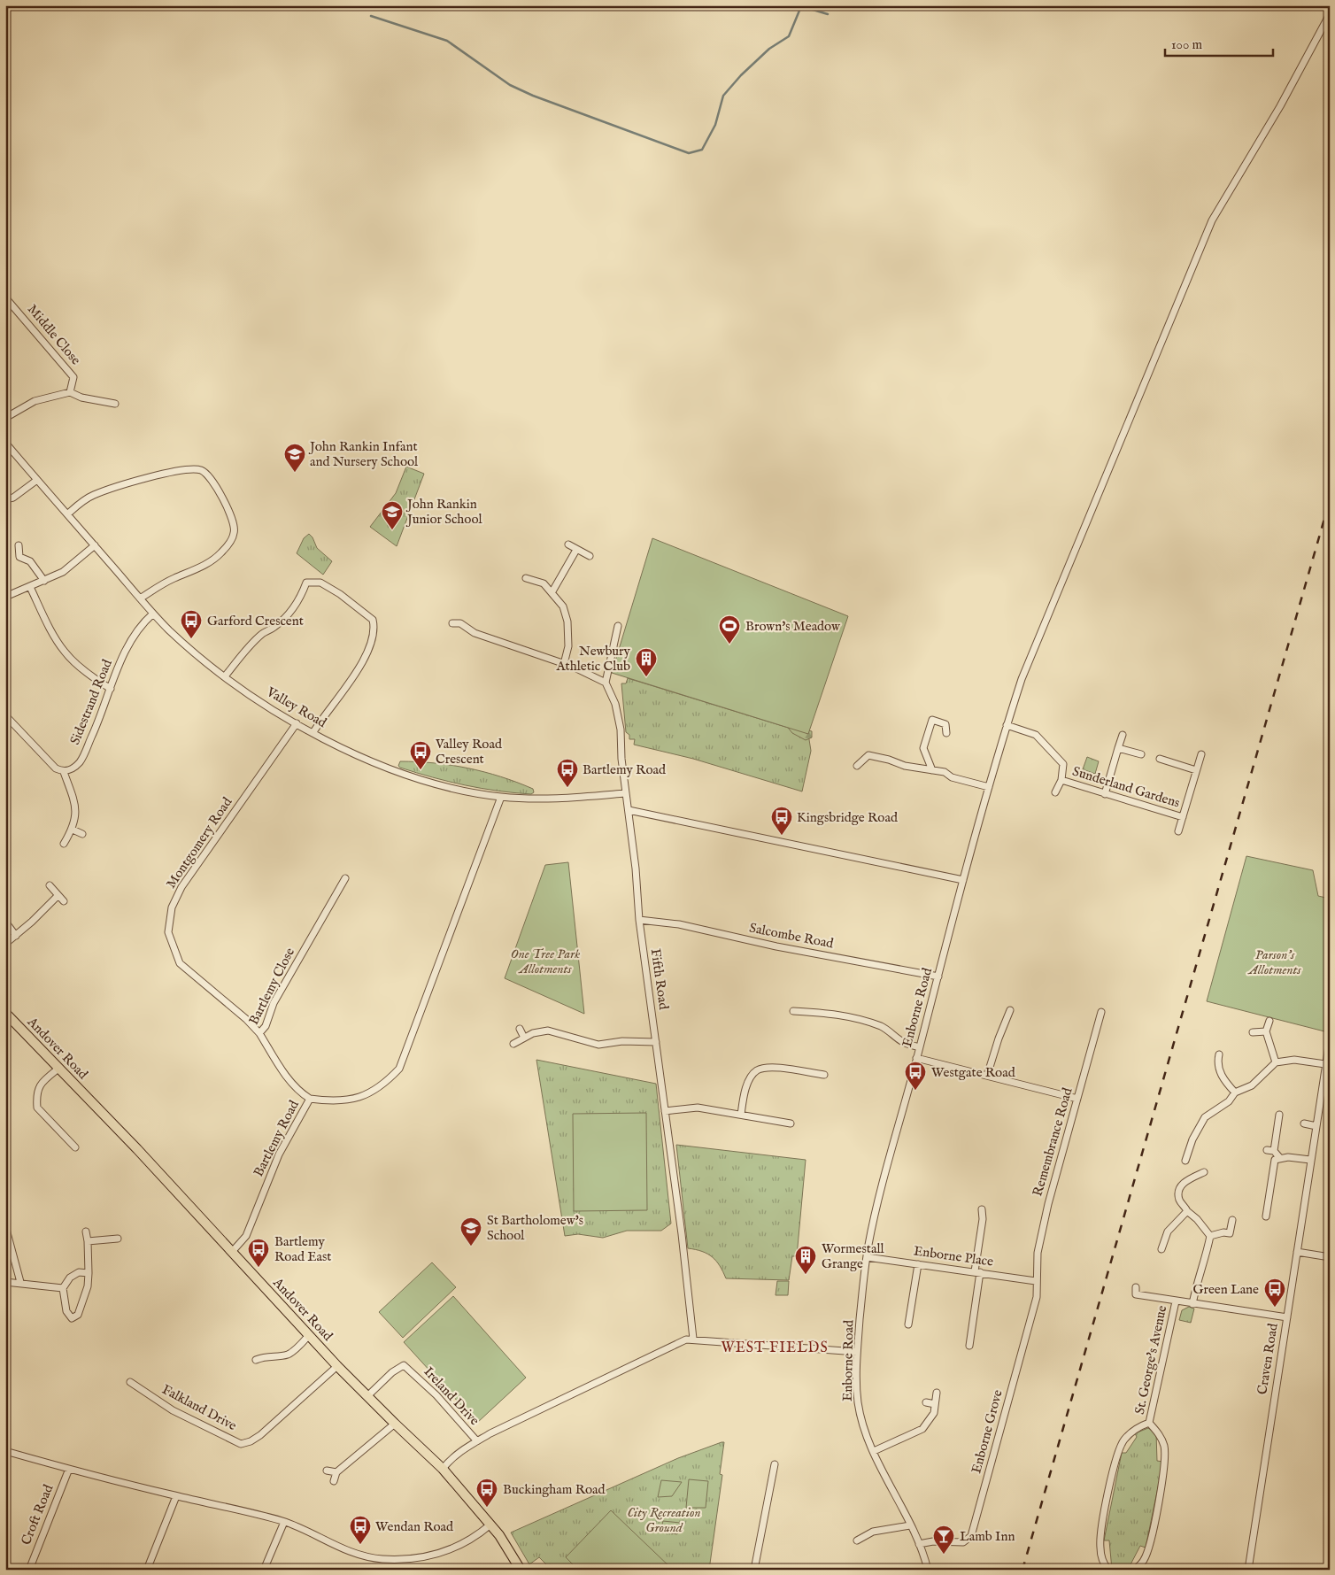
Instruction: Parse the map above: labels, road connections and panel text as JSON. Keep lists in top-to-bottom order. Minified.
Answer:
{"streets":{"main road":["Andover Road"],"street":["Middle Close","Sidestrand Road","Valley Road","Sunderland Gardens","Montgomery Road","Salcombe Road","Fifth Road","Bartlemy Close","Enborne Road","Bartlemy Road","Remembrance Road","Enborne Place","Craven Road","St. George's Avenue","Ireland Drive","Falkland Drive","Enborne Grove","Croft Road"]},"crossings":[["Sidestrand Road","Valley Road"],["Valley Road","Montgomery Road"],["Valley Road","Fifth Road"],["Valley Road","Bartlemy Road"],["Sunderland Gardens","Enborne Road"],["Montgomery Road","Bartlemy Close"],["Salcombe Road","Fifth Road"],["Salcombe Road","Enborne Road"],["Bartlemy Close","Bartlemy Road"],["Enborne Road","Enborne Place"],["Enborne Road","Enborne Grove"],["Andover Road","Bartlemy Road"],["Andover Road","Ireland Drive"],["Andover Road","Falkland Drive"],["Remembrance Road","Enborne Place"],["Remembrance Road","Enborne Grove"],["Enborne Place","Enborne Grove"]],"districts":["WEST FIELDS"],"parks":["One Tree Park Allotments","Parson's Allotments","City Recreation Ground"],"places":{"school or university":["John Rankin Infant and Nursery School","John Rankin Junior School","St Bartholomew's School"],"bus stop":["Garford Crescent","Valley Road Crescent","Bartlemy Road","Kingsbridge Road","Westgate Road","Bartlemy Road East","Green Lane","Buckingham Road","Wendan Road"],"sports":["Brown's Meadow"],"building":["Newbury Athletic Club","Wormestall Grange"],"bar":["Lamb Inn"]},"scale_bar":"100 m"}
